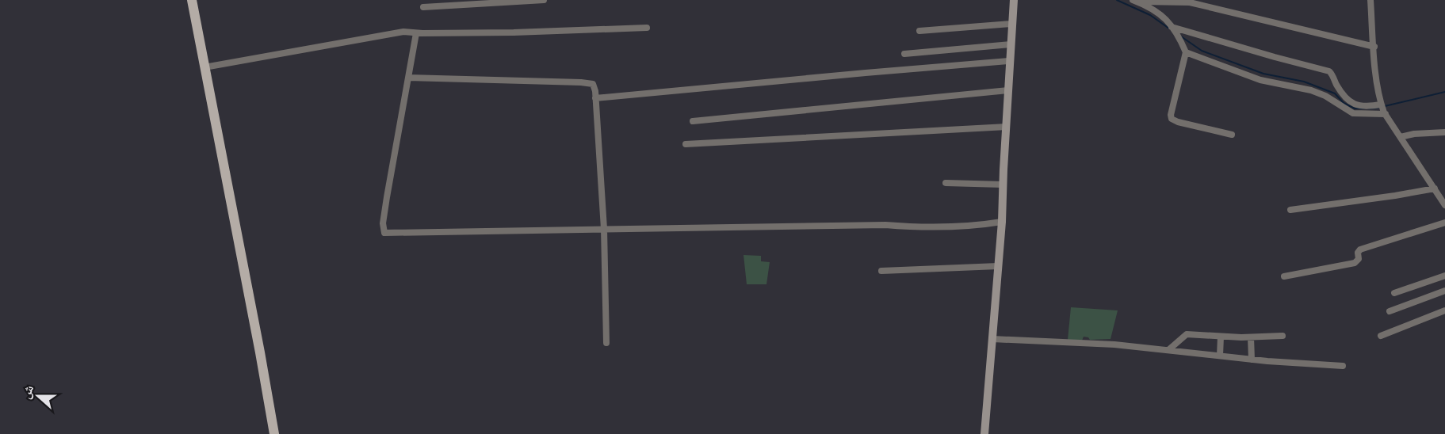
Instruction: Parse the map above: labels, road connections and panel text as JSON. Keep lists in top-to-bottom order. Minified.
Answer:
{"north":"left"}
